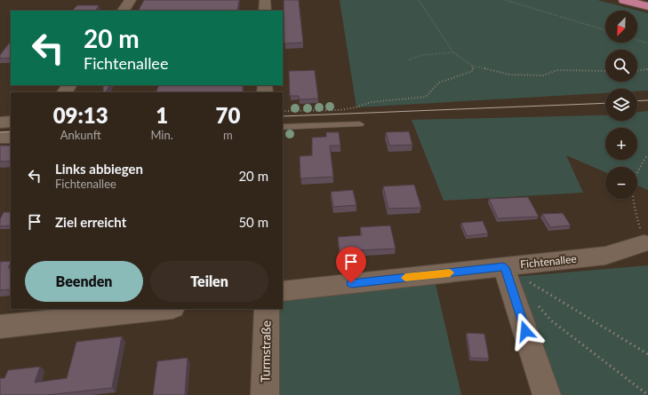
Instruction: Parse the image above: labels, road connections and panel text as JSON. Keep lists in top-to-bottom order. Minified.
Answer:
{"streets":{"street":["Fichtenallee","Turmstraße"]},"north":"bottom left","page":{"map_buttons":["+","−"],"turn":["20 m","Fichtenallee"],"eta":["09:13","Ankunft","1","Min.","70","m"],"list":[{"name":"Links abbiegen","note":"Fichtenallee","value":"20 m"},{"name":"Ziel erreicht","value":"50 m"}],"buttons":["Beenden","Teilen"]}}
